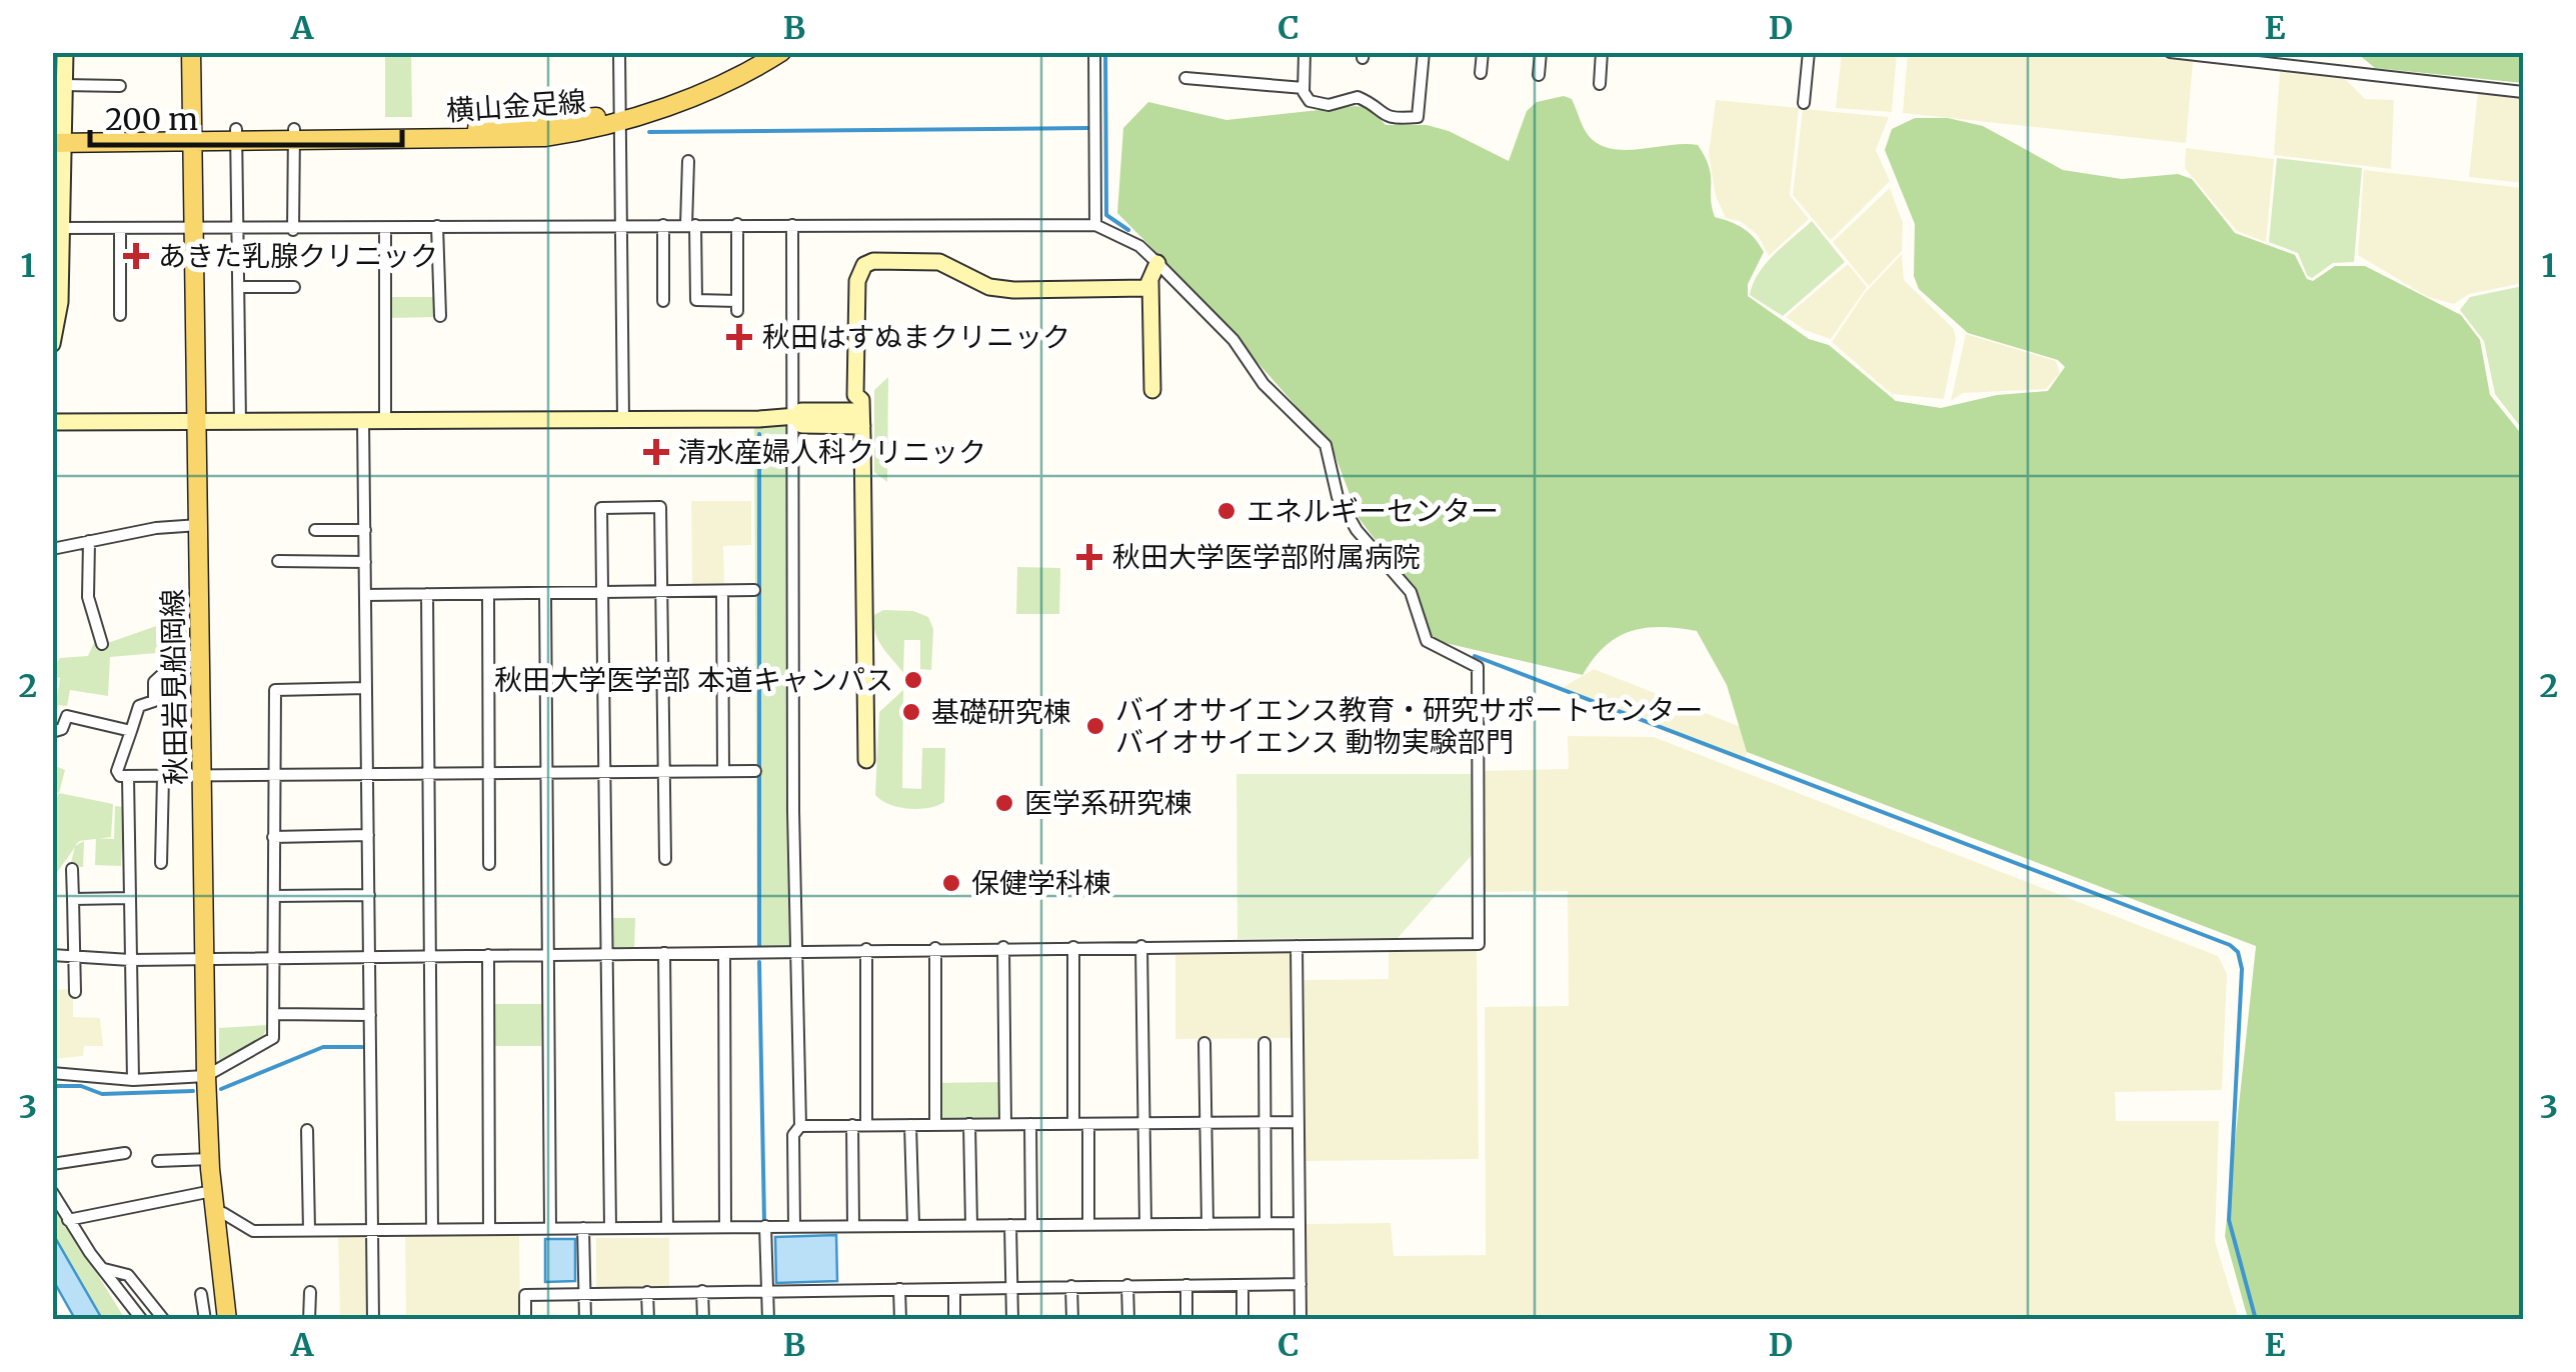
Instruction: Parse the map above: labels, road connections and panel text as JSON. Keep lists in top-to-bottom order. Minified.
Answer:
{"streets":{"main road":["横山金足線","秋田岩見船岡線"]},"crossings":[["横山金足線","秋田岩見船岡線"]],"places":{"health":["あきた乳腺クリニック","秋田はすぬまクリニック","清水産婦人科クリニック","秋田大学医学部附属病院"],"other":["エネルギーセンター","秋田大学医学部 本道キャンパス","基礎研究棟","バイオサイエンス教育・研究サポートセンター バイオサイエンス 動物実験部門","医学系研究棟","保健学科棟"]},"scale_bar":"200 m","grid":{"columns":["A","B","C","D","E"],"rows":["1","2","3"]}}
